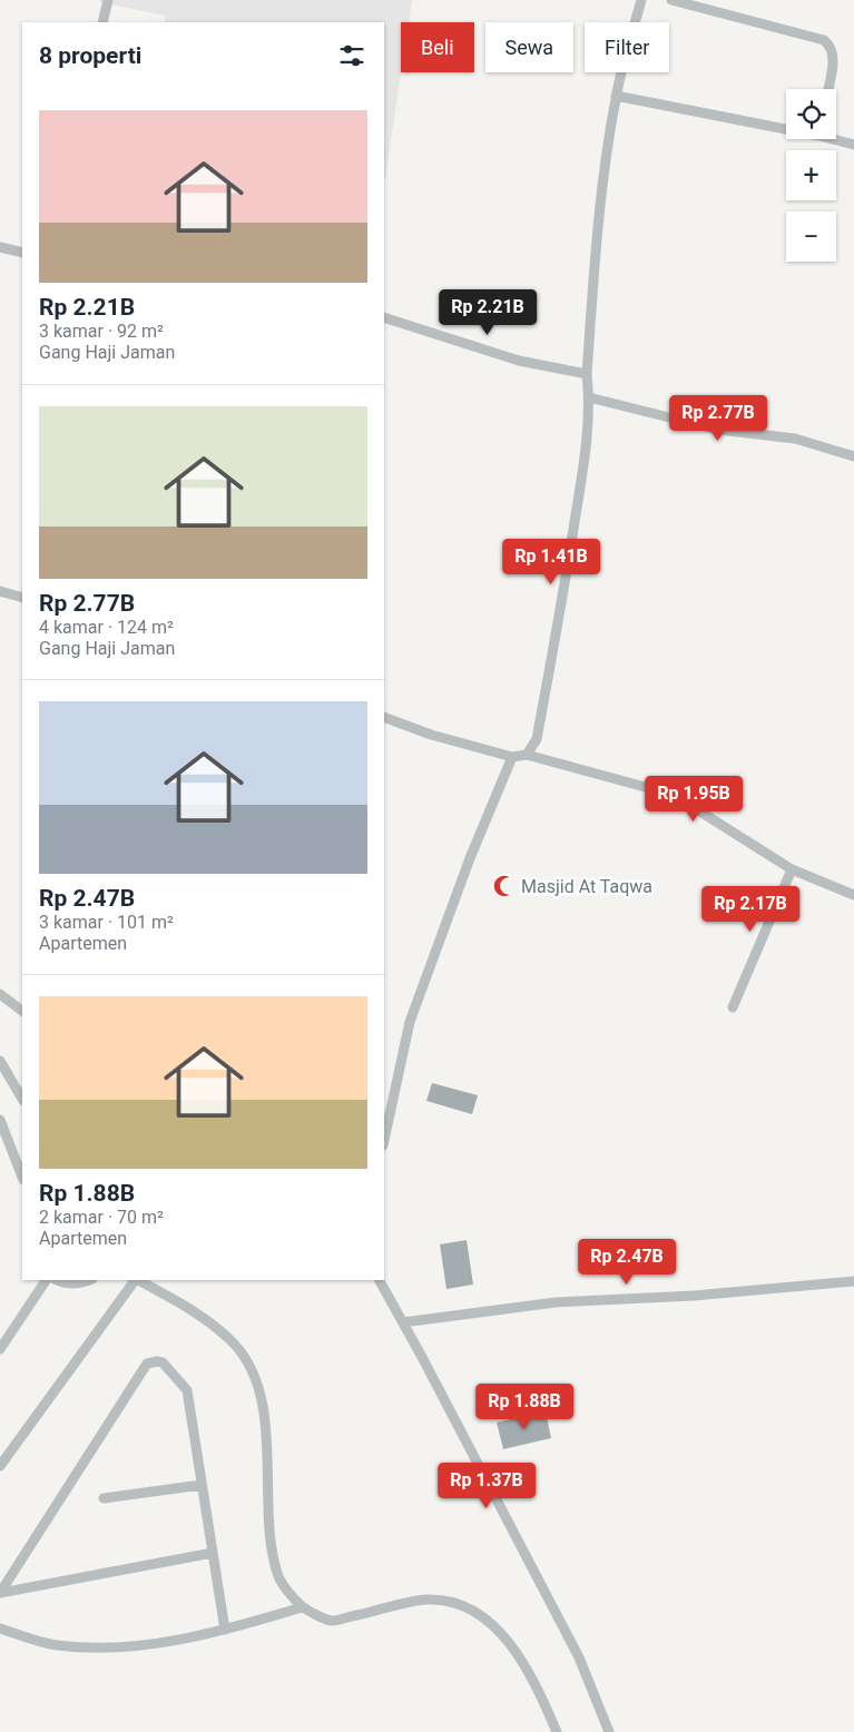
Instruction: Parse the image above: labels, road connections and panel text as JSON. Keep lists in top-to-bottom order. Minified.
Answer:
{"places":{"mosque":["Masjid At Taqwa"]},"page":{"chip":["Beli","Sewa","Filter"],"heading":"8 properti","map_buttons":["+","−"],"list":[{"name":"Rp 2.21B","note":"3 kamar · 92 m² · Gang Haji Jaman"},{"name":"Rp 2.77B","note":"4 kamar · 124 m² · Gang Haji Jaman"},{"name":"Rp 2.47B","note":"3 kamar · 101 m² · Apartemen"},{"name":"Rp 1.88B","note":"2 kamar · 70 m² · Apartemen"}],"price":["Rp 2.21B","Rp 2.77B","Rp 1.41B","Rp 1.95B","Rp 2.17B","Rp 2.47B","Rp 1.88B","Rp 1.37B"]}}
